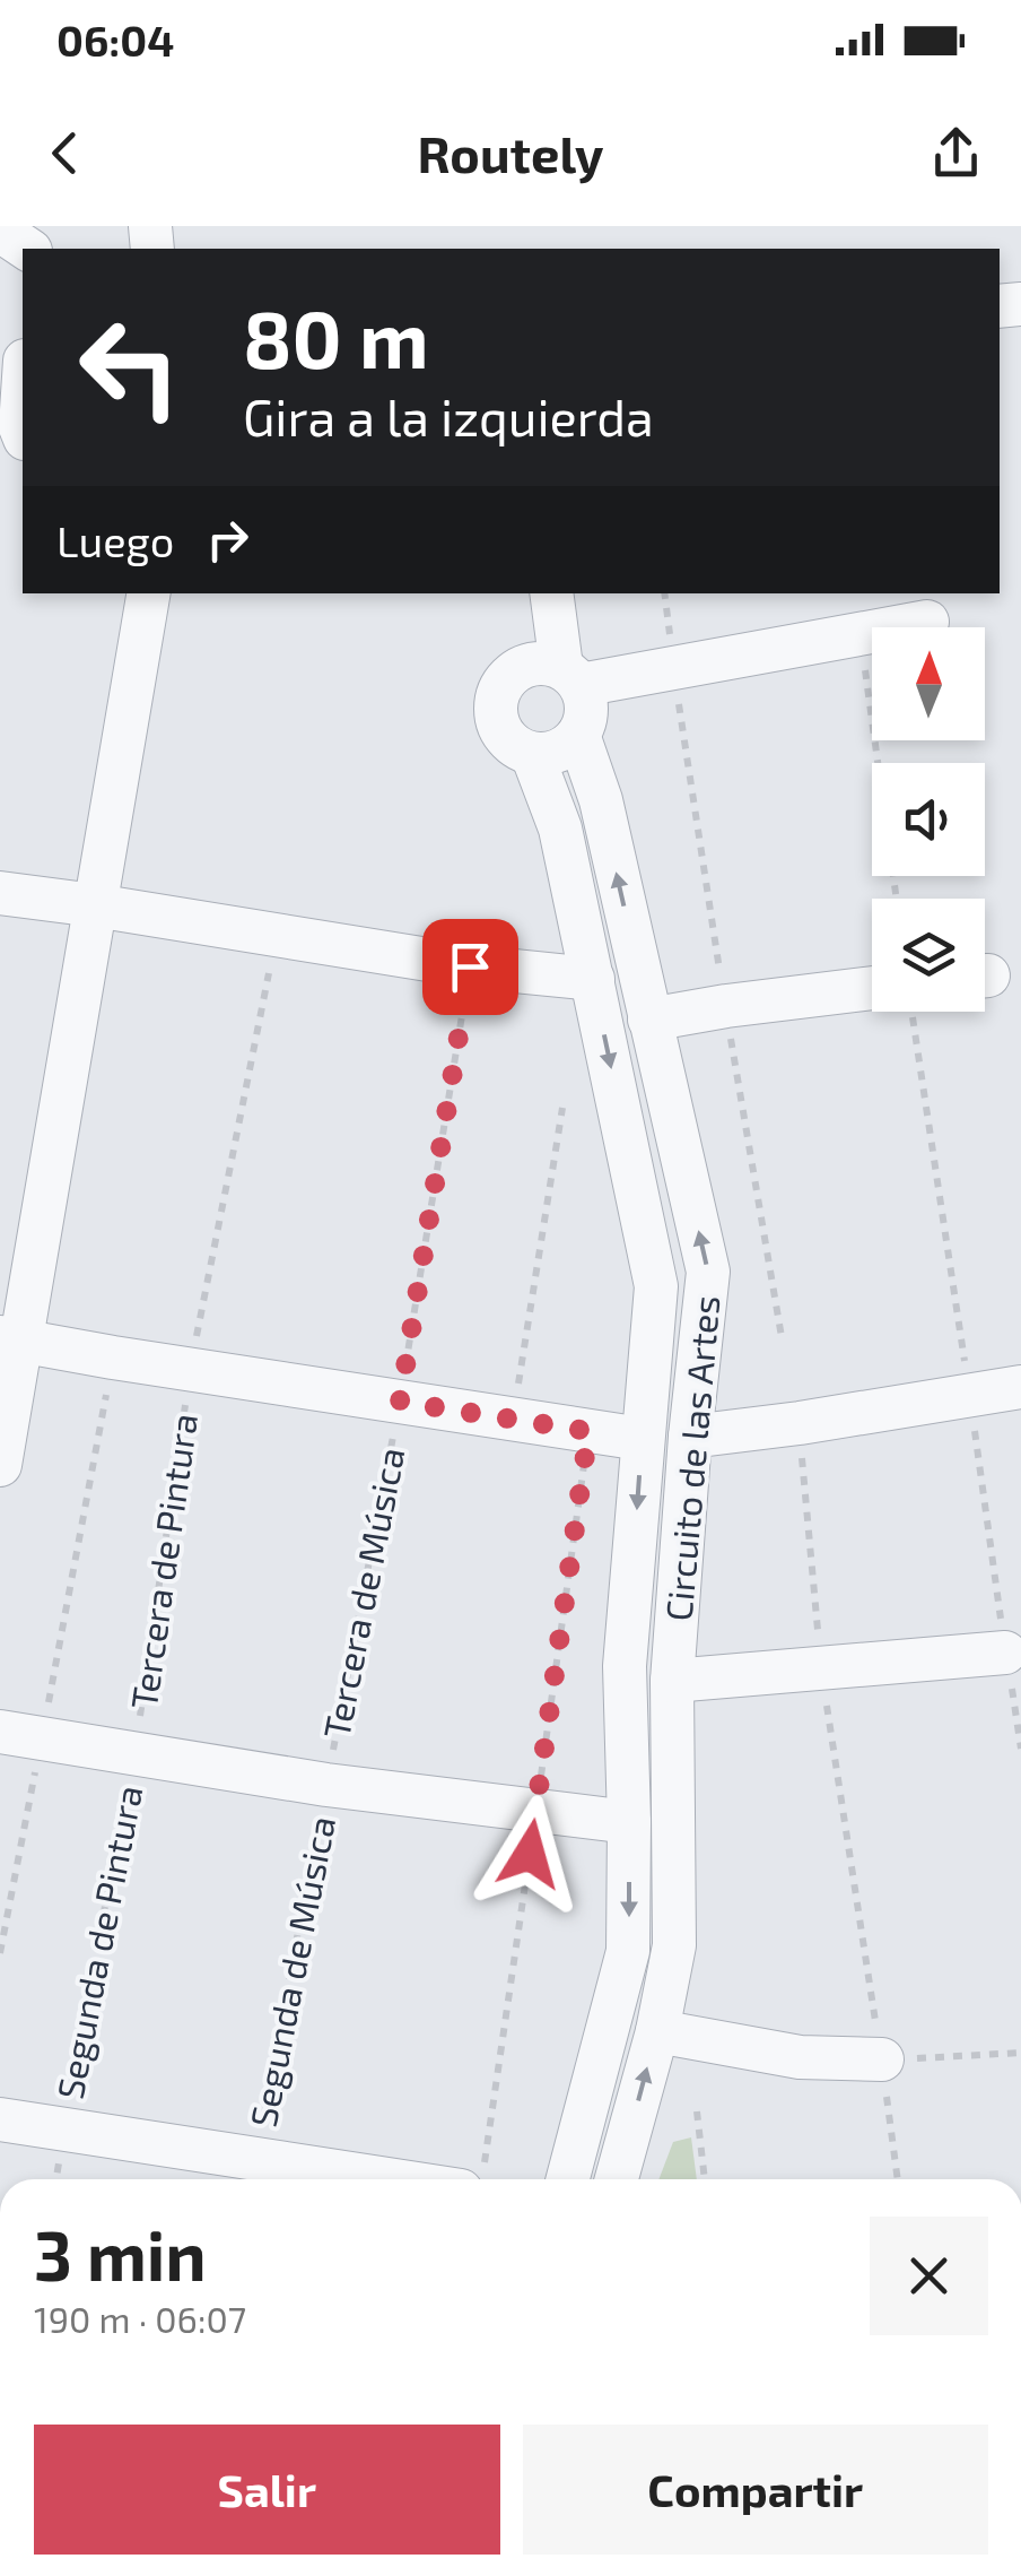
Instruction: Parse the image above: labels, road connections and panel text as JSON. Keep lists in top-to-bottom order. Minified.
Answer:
{"streets":{"street":["Circuito de las Artes"],"path":["Tercera de Pintura","Tercera de Música","Segunda de Pintura","Segunda de Música"]},"crossings":[["Tercera de Pintura","Segunda de Pintura"],["Tercera de Música","Segunda de Música"]],"north":"top","page":{"status":"06:04","header":"Routely","turn":["80 m","Gira a la izquierda"],"then":"Luego","heading":["3 min","190 m · 06:07"],"buttons":["Salir","Compartir"]}}
